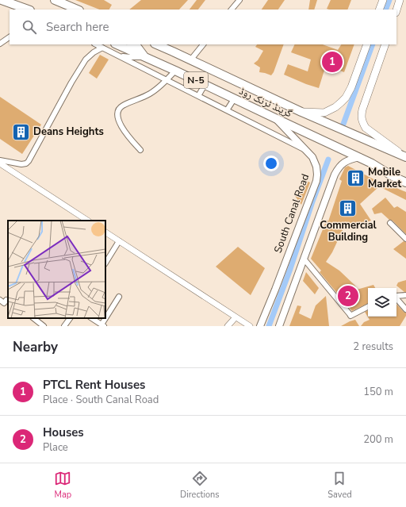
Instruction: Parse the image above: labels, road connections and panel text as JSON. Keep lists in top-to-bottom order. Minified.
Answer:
{"streets":{"highway":["N-5","گرینڈ ٹرنک روڈ"],"main road":["South Canal Road"]},"crossings":[["گرینڈ ٹرنک روڈ","South Canal Road"]],"places":{"building":["Deans Heights","Mobile Market","Commercial Building"]},"page":{"search":"Search here","pins":["1","2"],"heading":["Nearby","2 results"],"list":[{"mark":"1","name":"PTCL Rent Houses","note":"Place · South Canal Road","value":"150 m"},{"mark":"2","name":"Houses","note":"Place","value":"200 m"}],"nav":["Map","Directions","Saved"]}}
